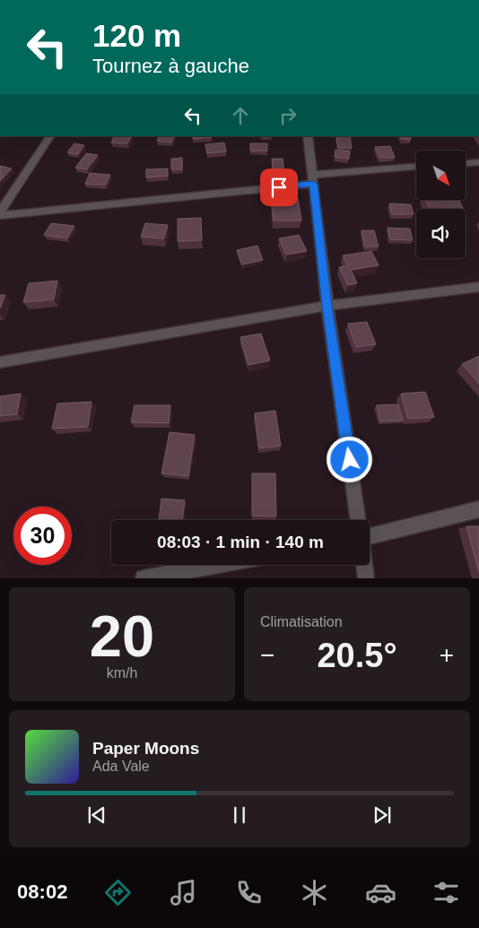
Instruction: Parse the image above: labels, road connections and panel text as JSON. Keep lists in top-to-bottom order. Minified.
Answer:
{"north":"bottom right","page":{"turn":["120 m","Tournez à gauche"],"limit":"30","trip":"08:03 · 1 min · 140 m","tile":[["20","km/h"],"Climatisation"],"heat":["−","20.5°","+"],"song":["Paper Moons","Ada Vale"],"tabs":"08:02"}}
